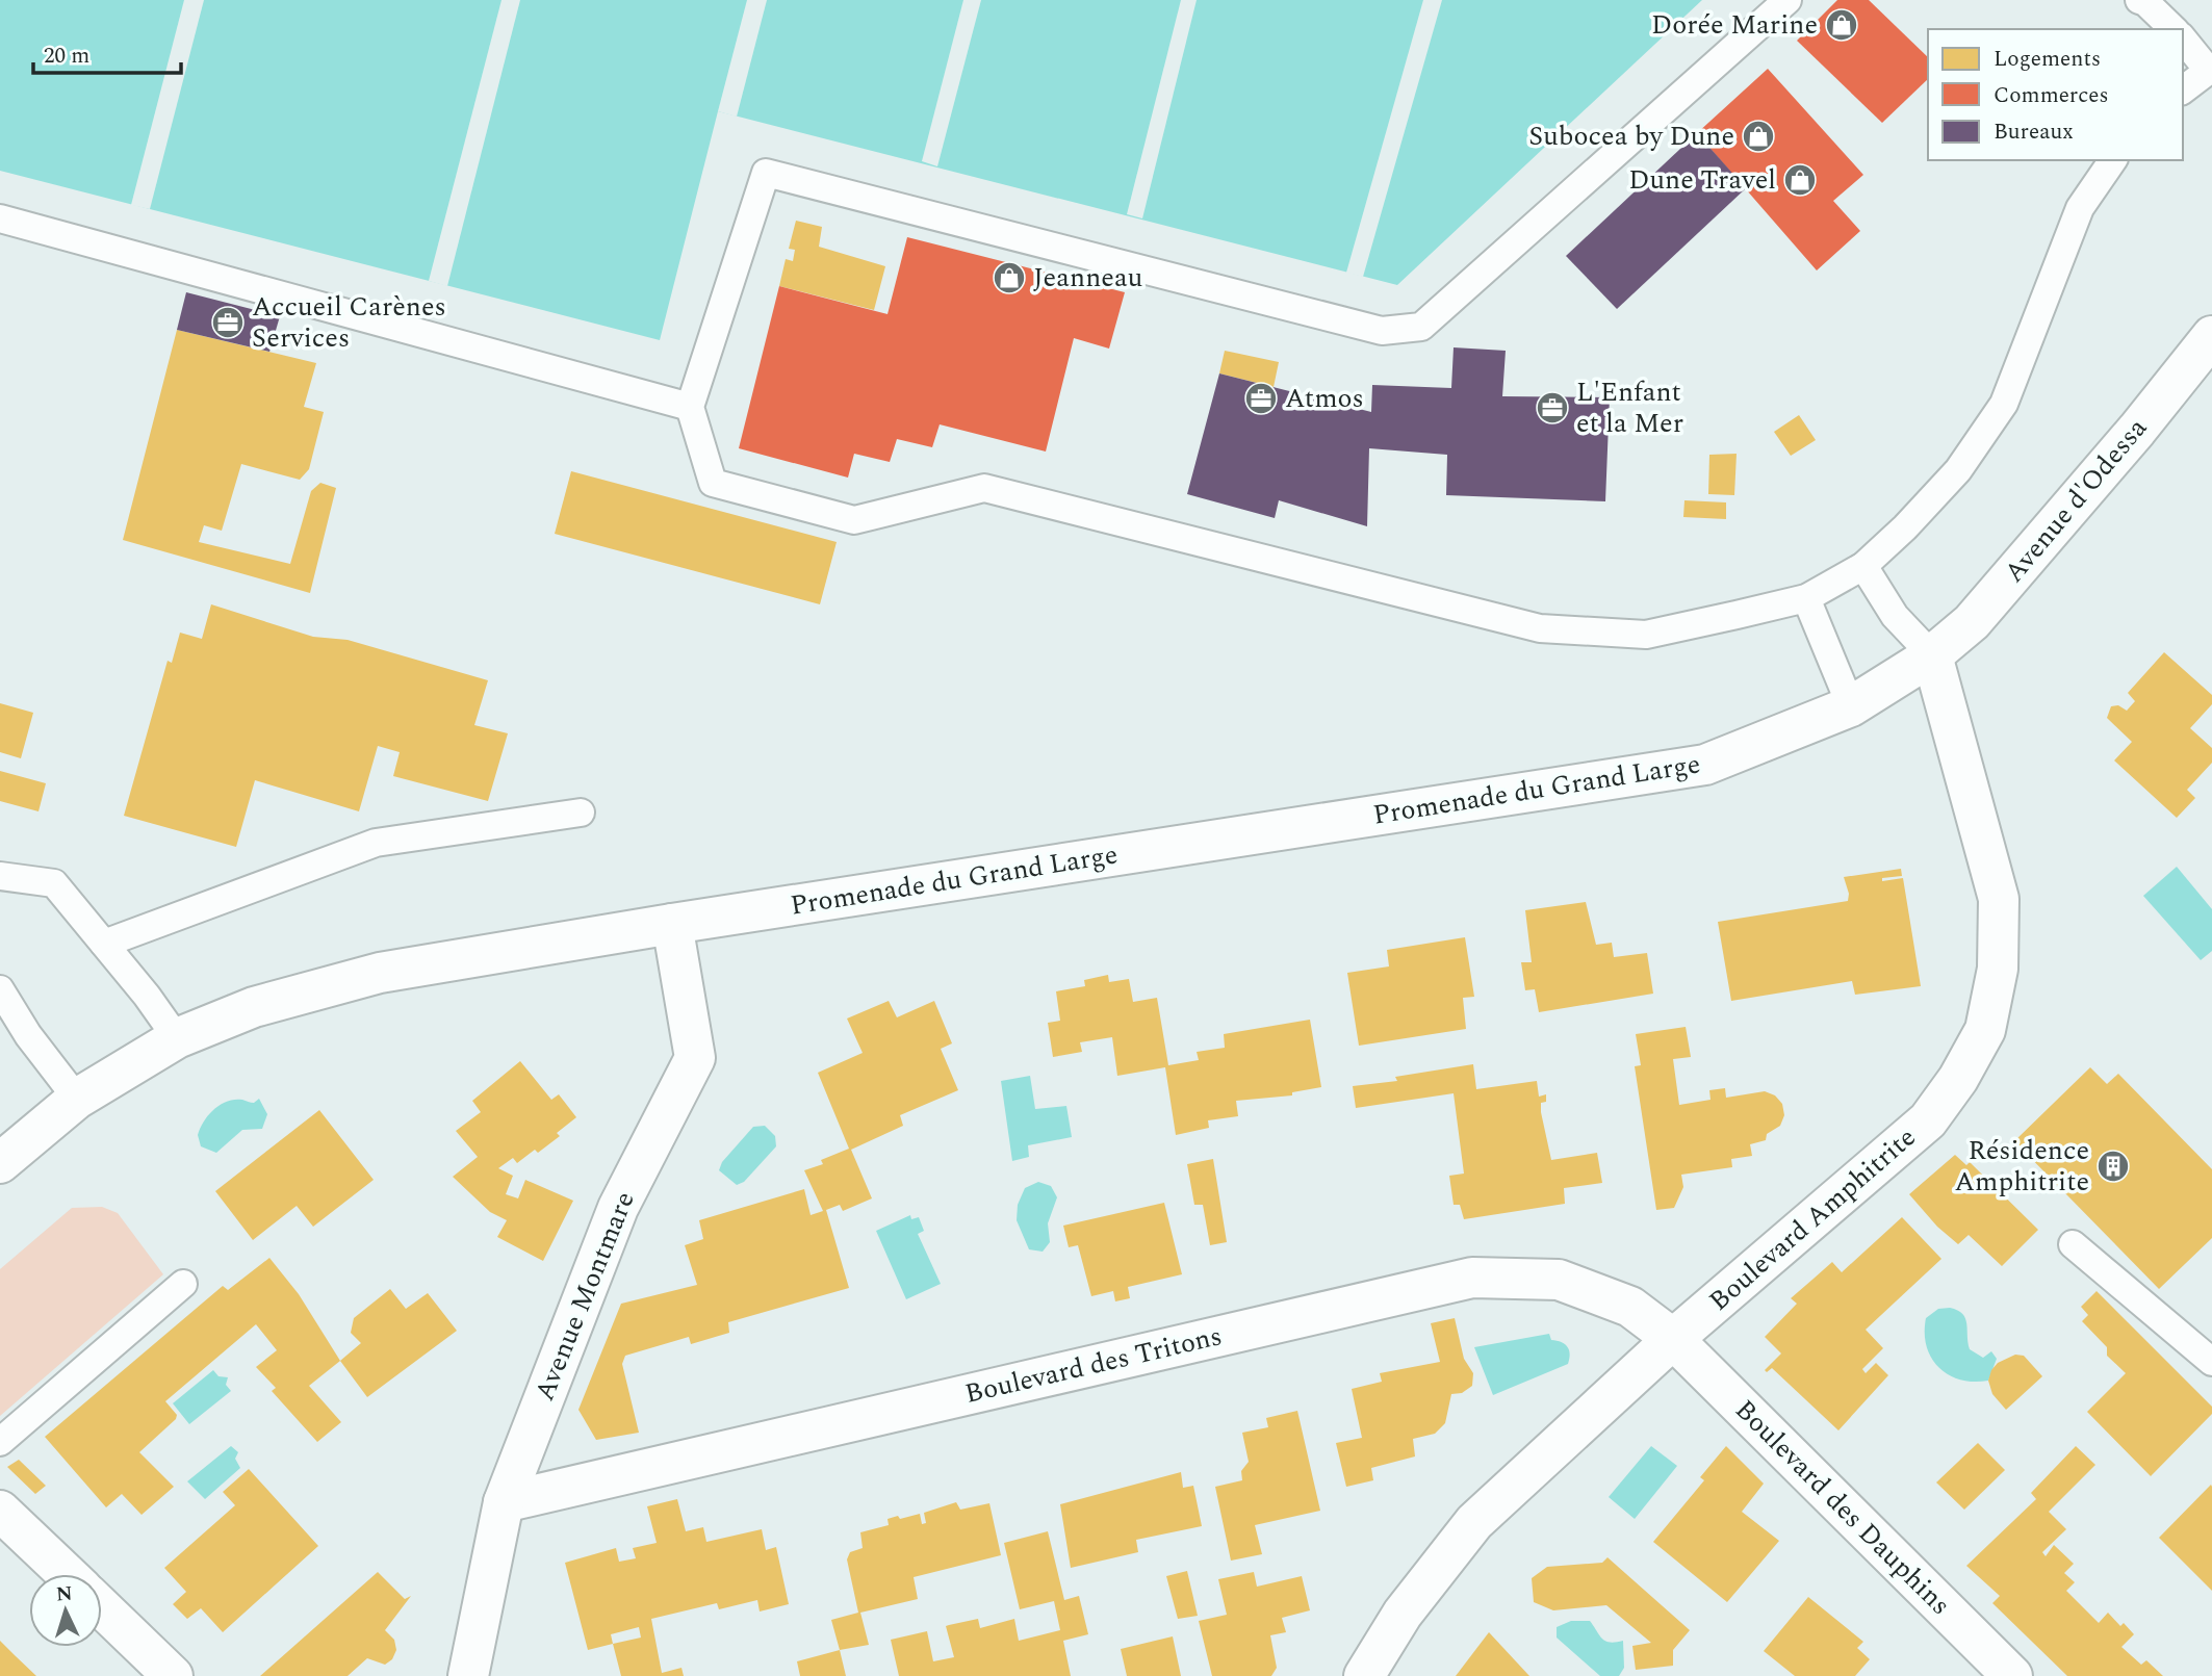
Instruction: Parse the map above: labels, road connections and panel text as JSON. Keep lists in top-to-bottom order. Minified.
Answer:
{"streets":{"street":["Avenue d'Odessa","Promenade du Grand Large","Boulevard Amphitrite","Avenue Montmare","Boulevard des Tritons","Boulevard des Dauphins"]},"crossings":[["Avenue d'Odessa","Promenade du Grand Large"],["Avenue d'Odessa","Boulevard Amphitrite"],["Promenade du Grand Large","Boulevard Amphitrite"],["Promenade du Grand Large","Avenue Montmare"],["Boulevard Amphitrite","Boulevard des Tritons"],["Boulevard Amphitrite","Boulevard des Dauphins"],["Avenue Montmare","Boulevard des Tritons"],["Boulevard des Tritons","Boulevard des Dauphins"]],"places":{"shop":["Dorée Marine","Subocea by Dune","Dune Travel","Jeanneau"],"office":["Accueil Carènes Services","Atmos","L'Enfant et la Mer"],"building":["Résidence Amphitrite"]},"legend":["Logements","Commerces","Bureaux"],"scale_bar":"20 m","north":"top"}
